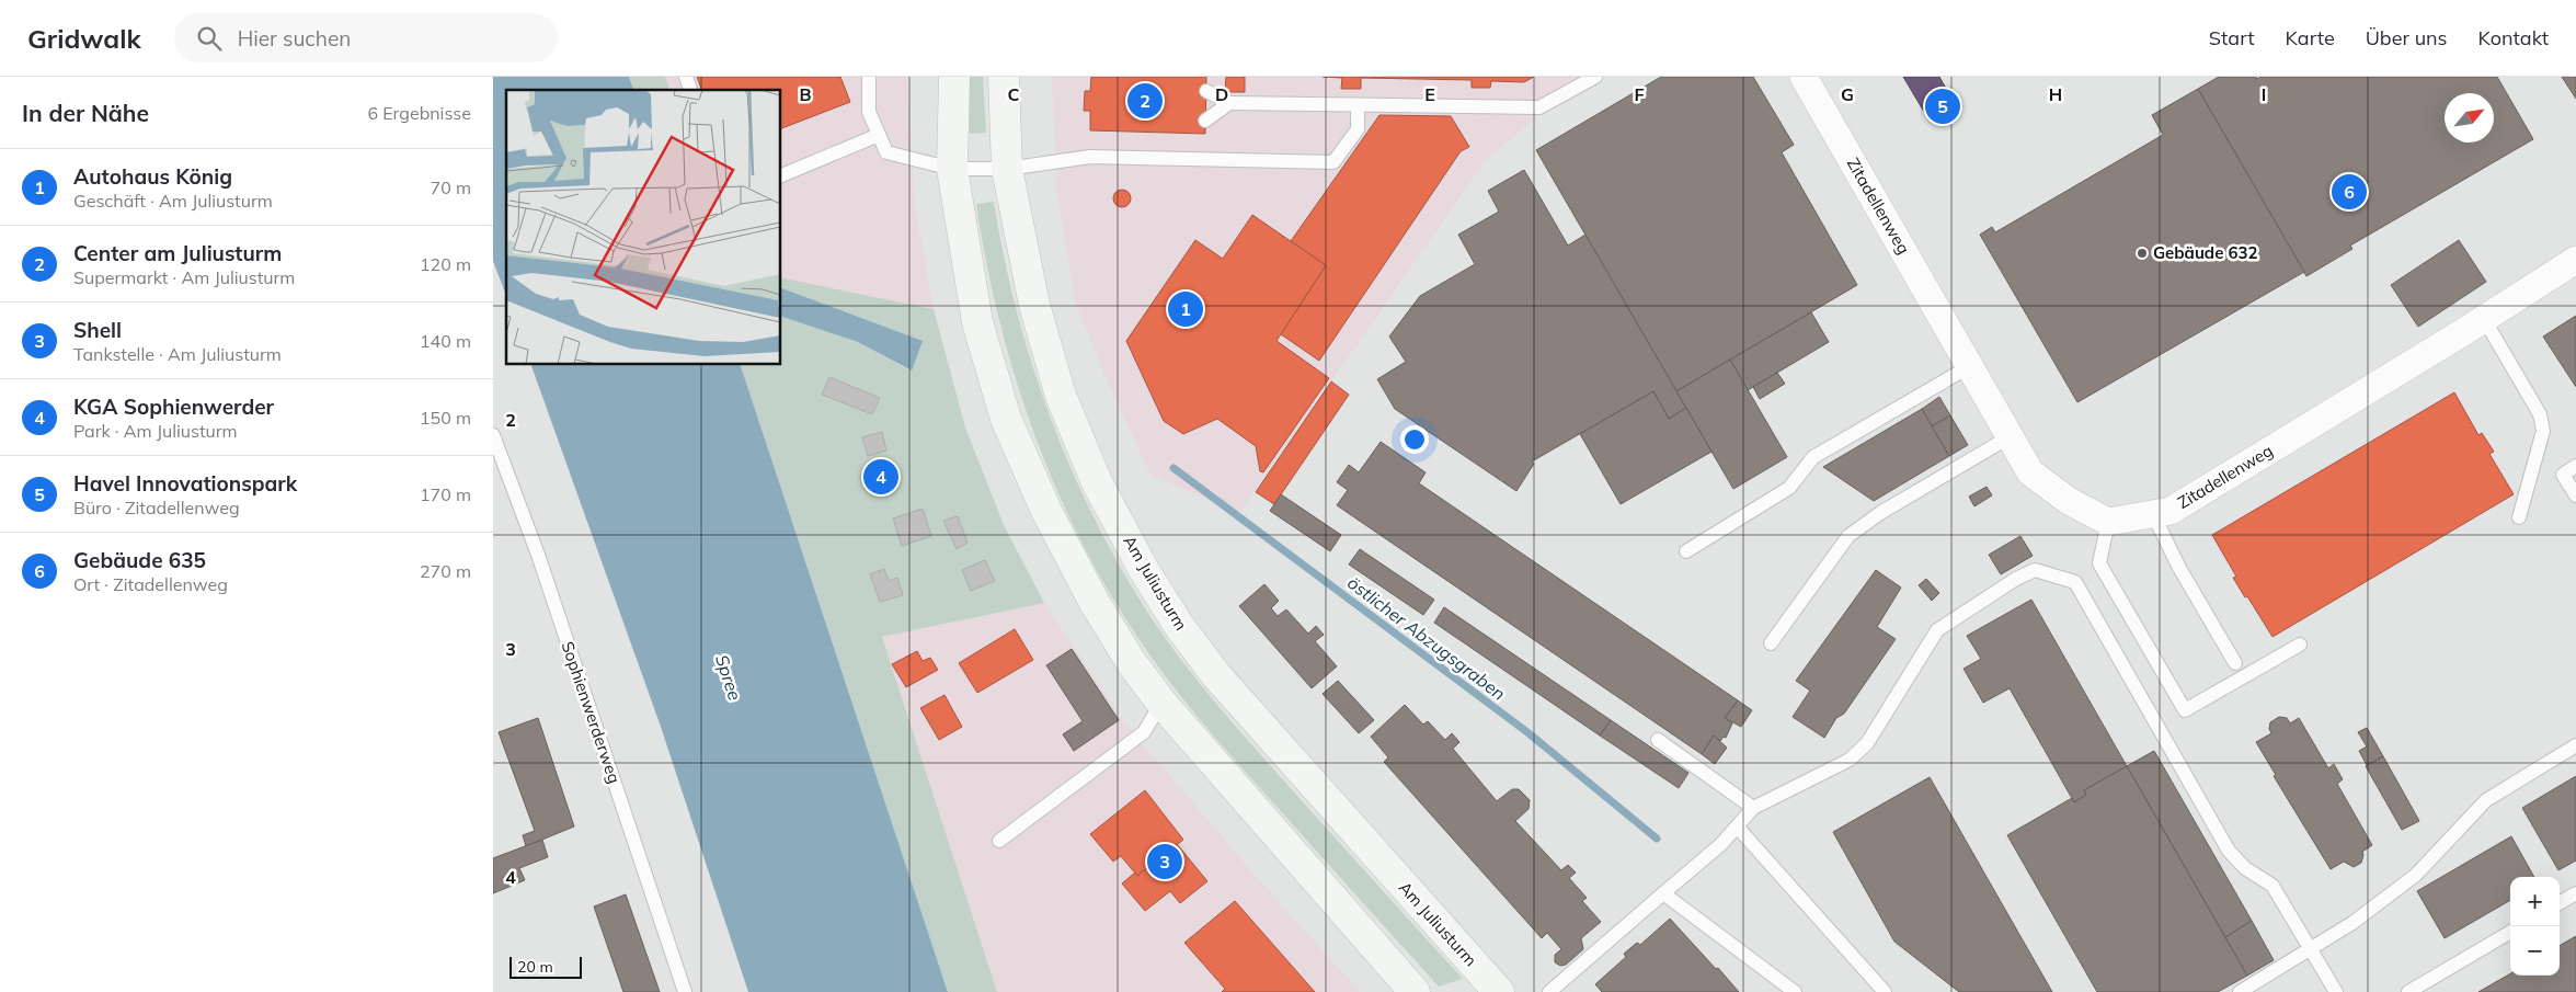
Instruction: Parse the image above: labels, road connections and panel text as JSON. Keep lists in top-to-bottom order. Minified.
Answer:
{"streets":{"main road":["Am Juliusturm"],"street":["Zitadellenweg"],"lane":["Sophienwerderweg"]},"water":["östlicher Abzugsgraben","Spree"],"places":["Gebäude 632"],"scale_bar":"20 m","north":"top right","page":{"header":"Gridwalk","search":"Hier suchen","nav":["Start","Karte","Über uns","Kontakt"],"heading":["In der Nähe","6 Ergebnisse"],"pins":["2","5","6","1","4","3"],"list":[{"mark":"1","name":"Autohaus König","note":"Geschäft · Am Juliusturm","value":"70 m"},{"mark":"2","name":"Center am Juliusturm","note":"Supermarkt · Am Juliusturm","value":"120 m"},{"mark":"3","name":"Shell","note":"Tankstelle · Am Juliusturm","value":"140 m"},{"mark":"4","name":"KGA Sophienwerder","note":"Park · Am Juliusturm","value":"150 m"},{"mark":"5","name":"Havel Innovationspark","note":"Büro · Zitadellenweg","value":"170 m"},{"mark":"6","name":"Gebäude 635","note":"Ort · Zitadellenweg","value":"270 m"}],"map_buttons":["+","−"],"scale":"20 m"},"grid":{"columns":["B","C","D","E","F","G","H","I"],"rows":["2","3","4"]}}
